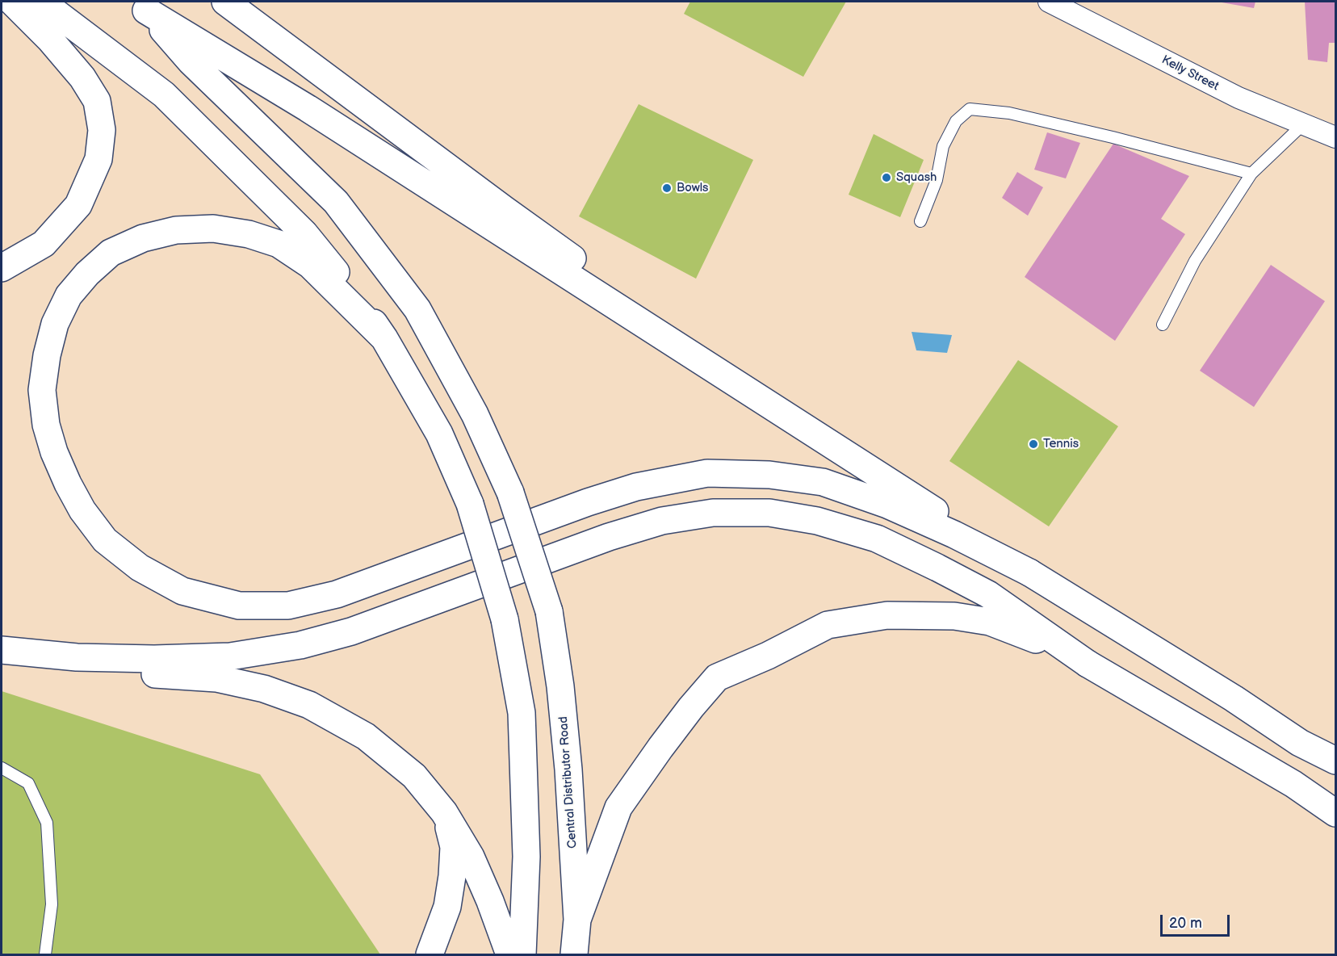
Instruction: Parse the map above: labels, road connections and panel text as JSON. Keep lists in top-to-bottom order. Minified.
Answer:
{"streets":{"main road":["Central Distributor Road"],"street":["Kelly Street"]},"places":["Squash","Bowls","Tennis"],"scale_bar":"20 m"}
